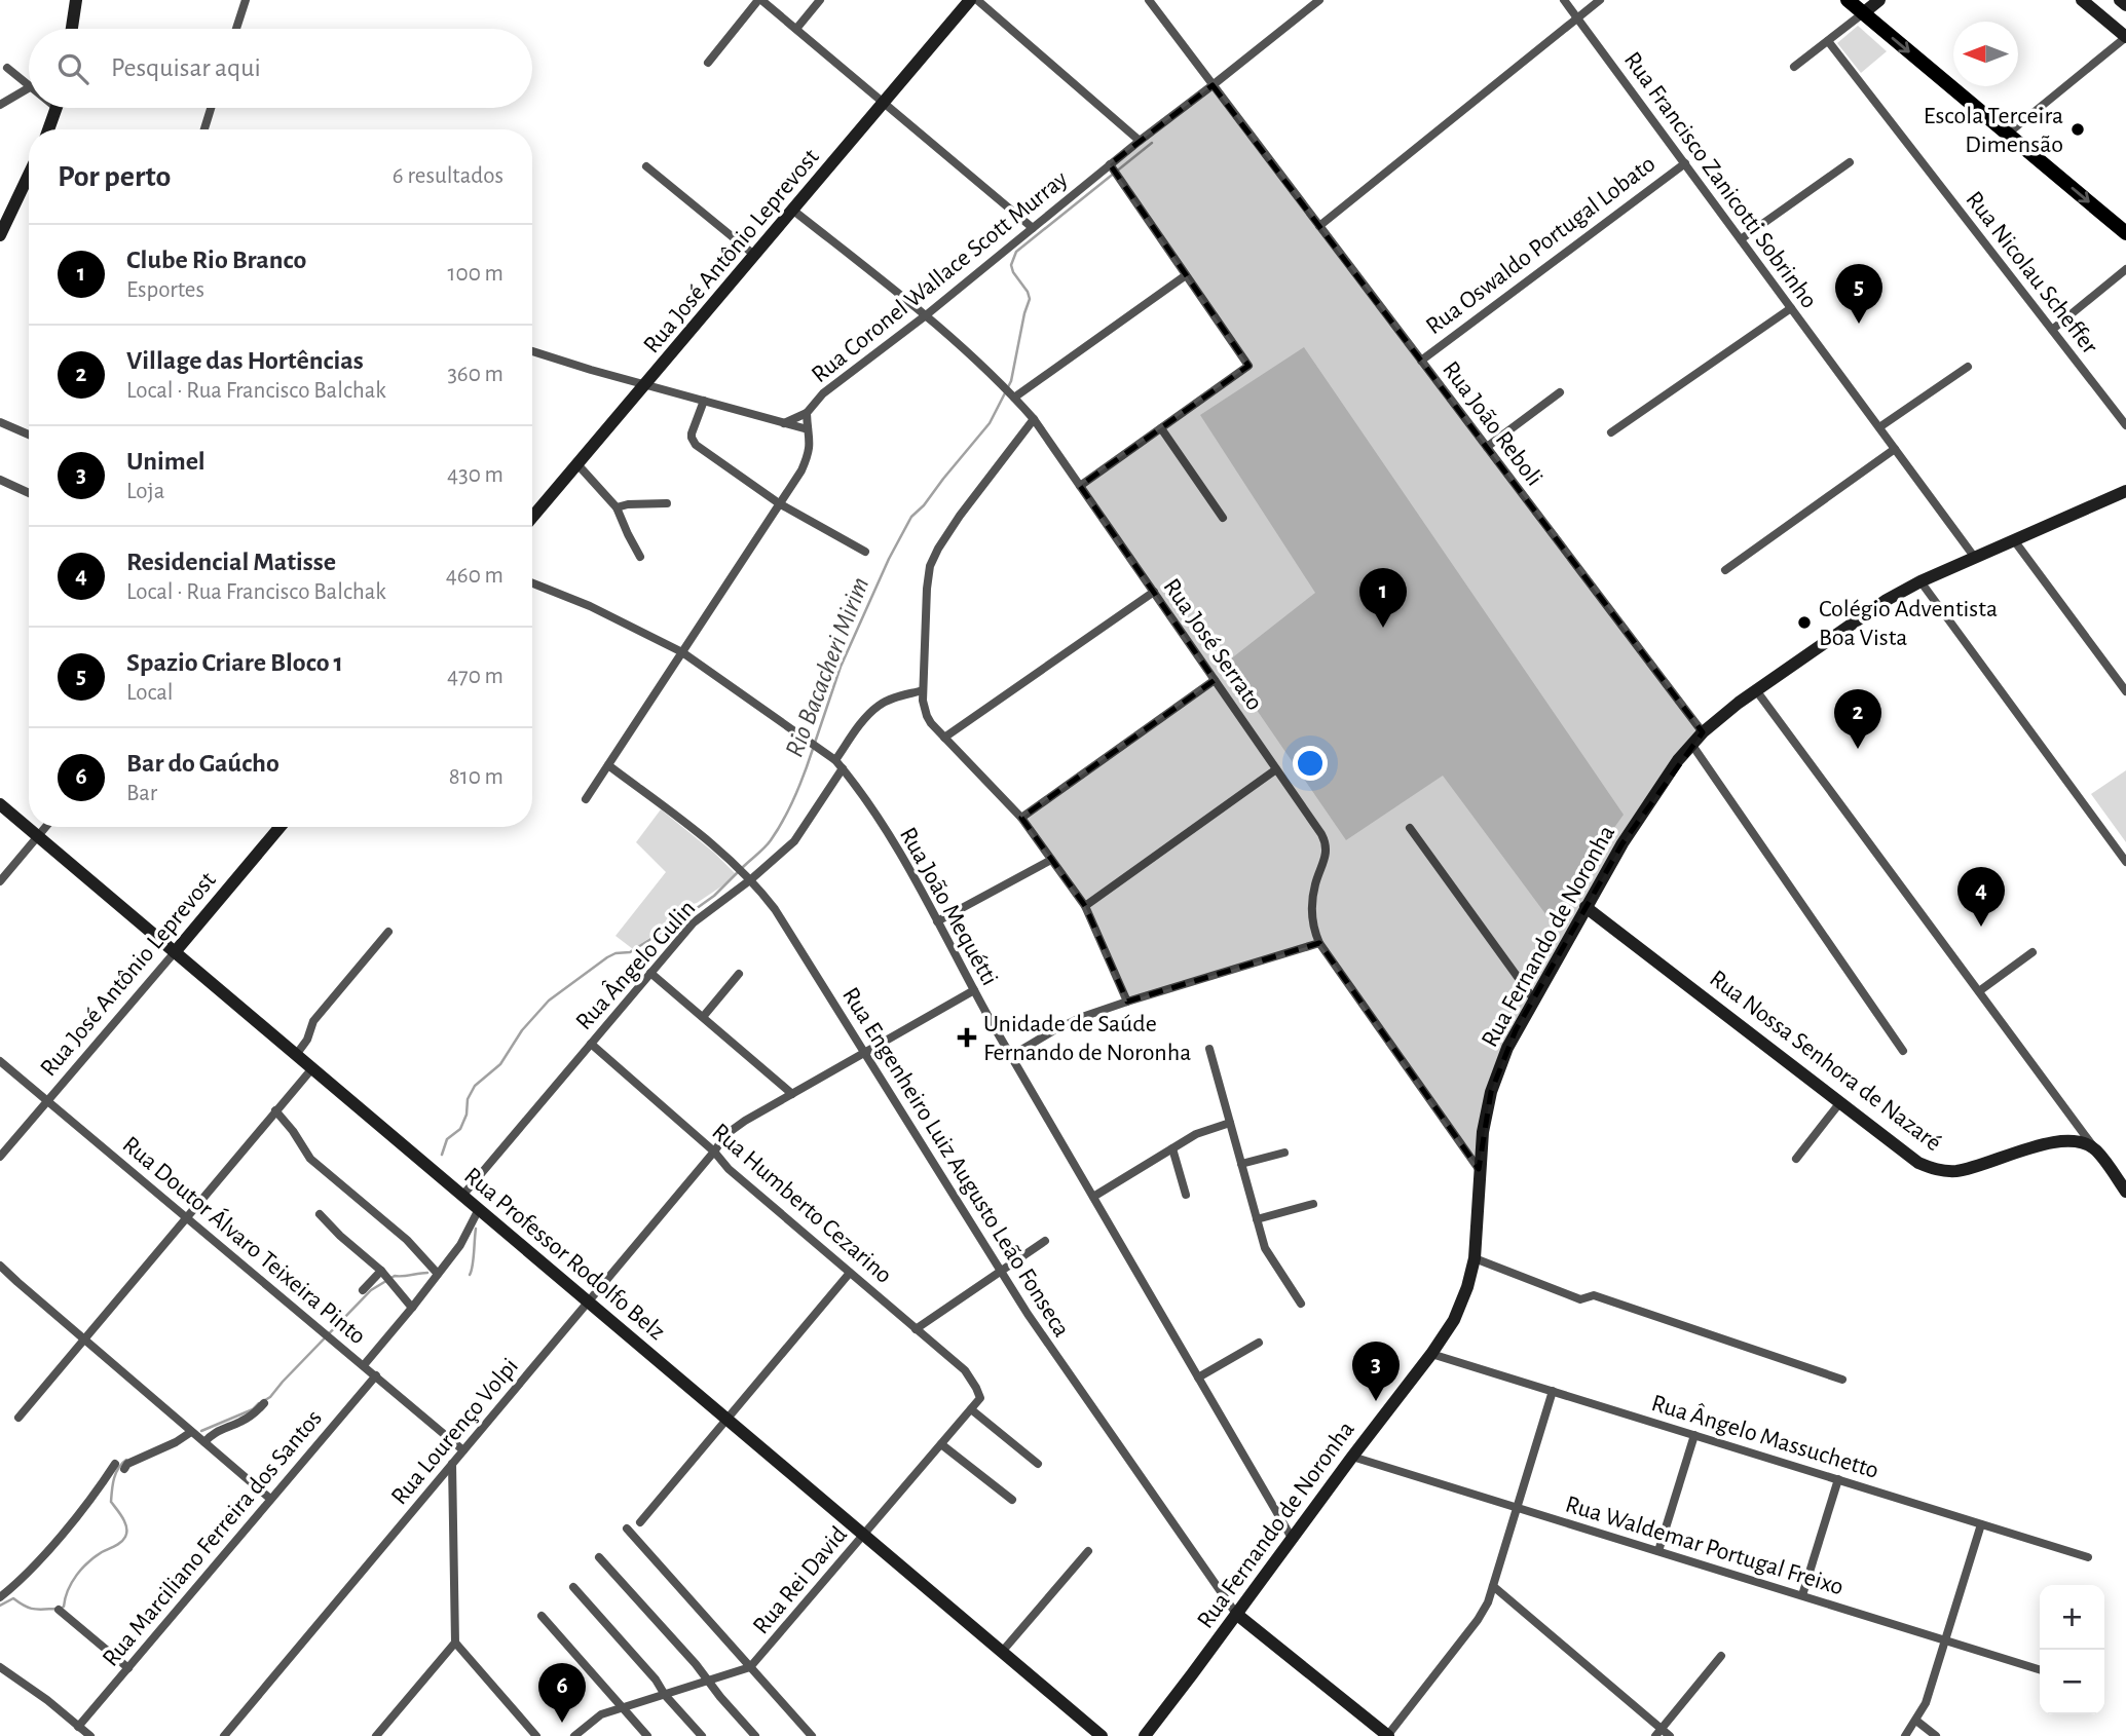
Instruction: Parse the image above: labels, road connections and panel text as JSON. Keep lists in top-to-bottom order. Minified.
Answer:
{"streets":{"street":["Rua Francisco Zanicotti Sobrinho","Rua Oswaldo Portugal Lobato","Rua José Antônio Leprevost","Rua Nicolau Scheffer","Rua Coronel Wallace Scott Murray","Rua João Reboli","Rua José Serrato","Rua João Mequétti","Rua Fernando de Noronha","Rua Ângelo Gulin","Rua Nossa Senhora de Nazaré","Rua Engenheiro Luiz Augusto Leão Fonseca","Rua Humberto Cezarino","Rua Doutor Álvaro Teixeira Pinto","Rua Professor Rodolfo Belz","Rua Lourenço Volpi","Rua Ângelo Massuchetto","Rua Marciliano Ferreira dos Santos","Rua Waldemar Portugal Freixo","Rua Rei David"]},"crossings":[["Rua Francisco Zanicotti Sobrinho","Rua Oswaldo Portugal Lobato"],["Rua Francisco Zanicotti Sobrinho","Rua Fernando de Noronha"],["Rua Oswaldo Portugal Lobato","Rua João Reboli"],["Rua José Antônio Leprevost","Rua José Serrato"],["Rua José Antônio Leprevost","Rua Doutor Álvaro Teixeira Pinto"],["Rua José Antônio Leprevost","Rua Professor Rodolfo Belz"],["Rua Coronel Wallace Scott Murray","Rua João Reboli"],["Rua Coronel Wallace Scott Murray","Rua José Serrato"],["Rua Coronel Wallace Scott Murray","Rua João Mequétti"],["Rua Coronel Wallace Scott Murray","Rua Engenheiro Luiz Augusto Leão Fonseca"],["Rua João Reboli","Rua Fernando de Noronha"],["Rua José Serrato","Rua Fernando de Noronha"],["Rua João Mequétti","Rua Fernando de Noronha"],["Rua João Mequétti","Rua Ângelo Gulin"],["Rua João Mequétti","Rua Lourenço Volpi"],["Rua Fernando de Noronha","Rua Nossa Senhora de Nazaré"],["Rua Fernando de Noronha","Rua Engenheiro Luiz Augusto Leão Fonseca"],["Rua Fernando de Noronha","Rua Ângelo Massuchetto"],["Rua Fernando de Noronha","Rua Waldemar Portugal Freixo"],["Rua Ângelo Gulin","Rua Engenheiro Luiz Augusto Leão Fonseca"],["Rua Ângelo Gulin","Rua Humberto Cezarino"],["Rua Ângelo Gulin","Rua Professor Rodolfo Belz"],["Rua Engenheiro Luiz Augusto Leão Fonseca","Rua Lourenço Volpi"],["Rua Humberto Cezarino","Rua Lourenço Volpi"],["Rua Humberto Cezarino","Rua Rei David"],["Rua Doutor Álvaro Teixeira Pinto","Rua Lourenço Volpi"],["Rua Doutor Álvaro Teixeira Pinto","Rua Marciliano Ferreira dos Santos"],["Rua Professor Rodolfo Belz","Rua Lourenço Volpi"],["Rua Professor Rodolfo Belz","Rua Rei David"]],"water":["Rio Bacacheri Mirim"],"places":{"other":["Escola Terceira Dimensão","Colégio Adventista Boa Vista"],"health":["Unidade de Saúde Fernando de Noronha"]},"north":"left","page":{"search":"Pesquisar aqui","heading":["Por perto","6 resultados"],"list":[{"mark":"1","name":"Clube Rio Branco","note":"Esportes","value":"100 m"},{"mark":"2","name":"Village das Hortências","note":"Local · Rua Francisco Balchak","value":"360 m"},{"mark":"3","name":"Unimel","note":"Loja","value":"430 m"},{"mark":"4","name":"Residencial Matisse","note":"Local · Rua Francisco Balchak","value":"460 m"},{"mark":"5","name":"Spazio Criare Bloco 1","note":"Local","value":"470 m"},{"mark":"6","name":"Bar do Gaúcho","note":"Bar","value":"810 m"}],"pins":["5","1","2","4","3","6"],"map_buttons":["+","−"]}}
